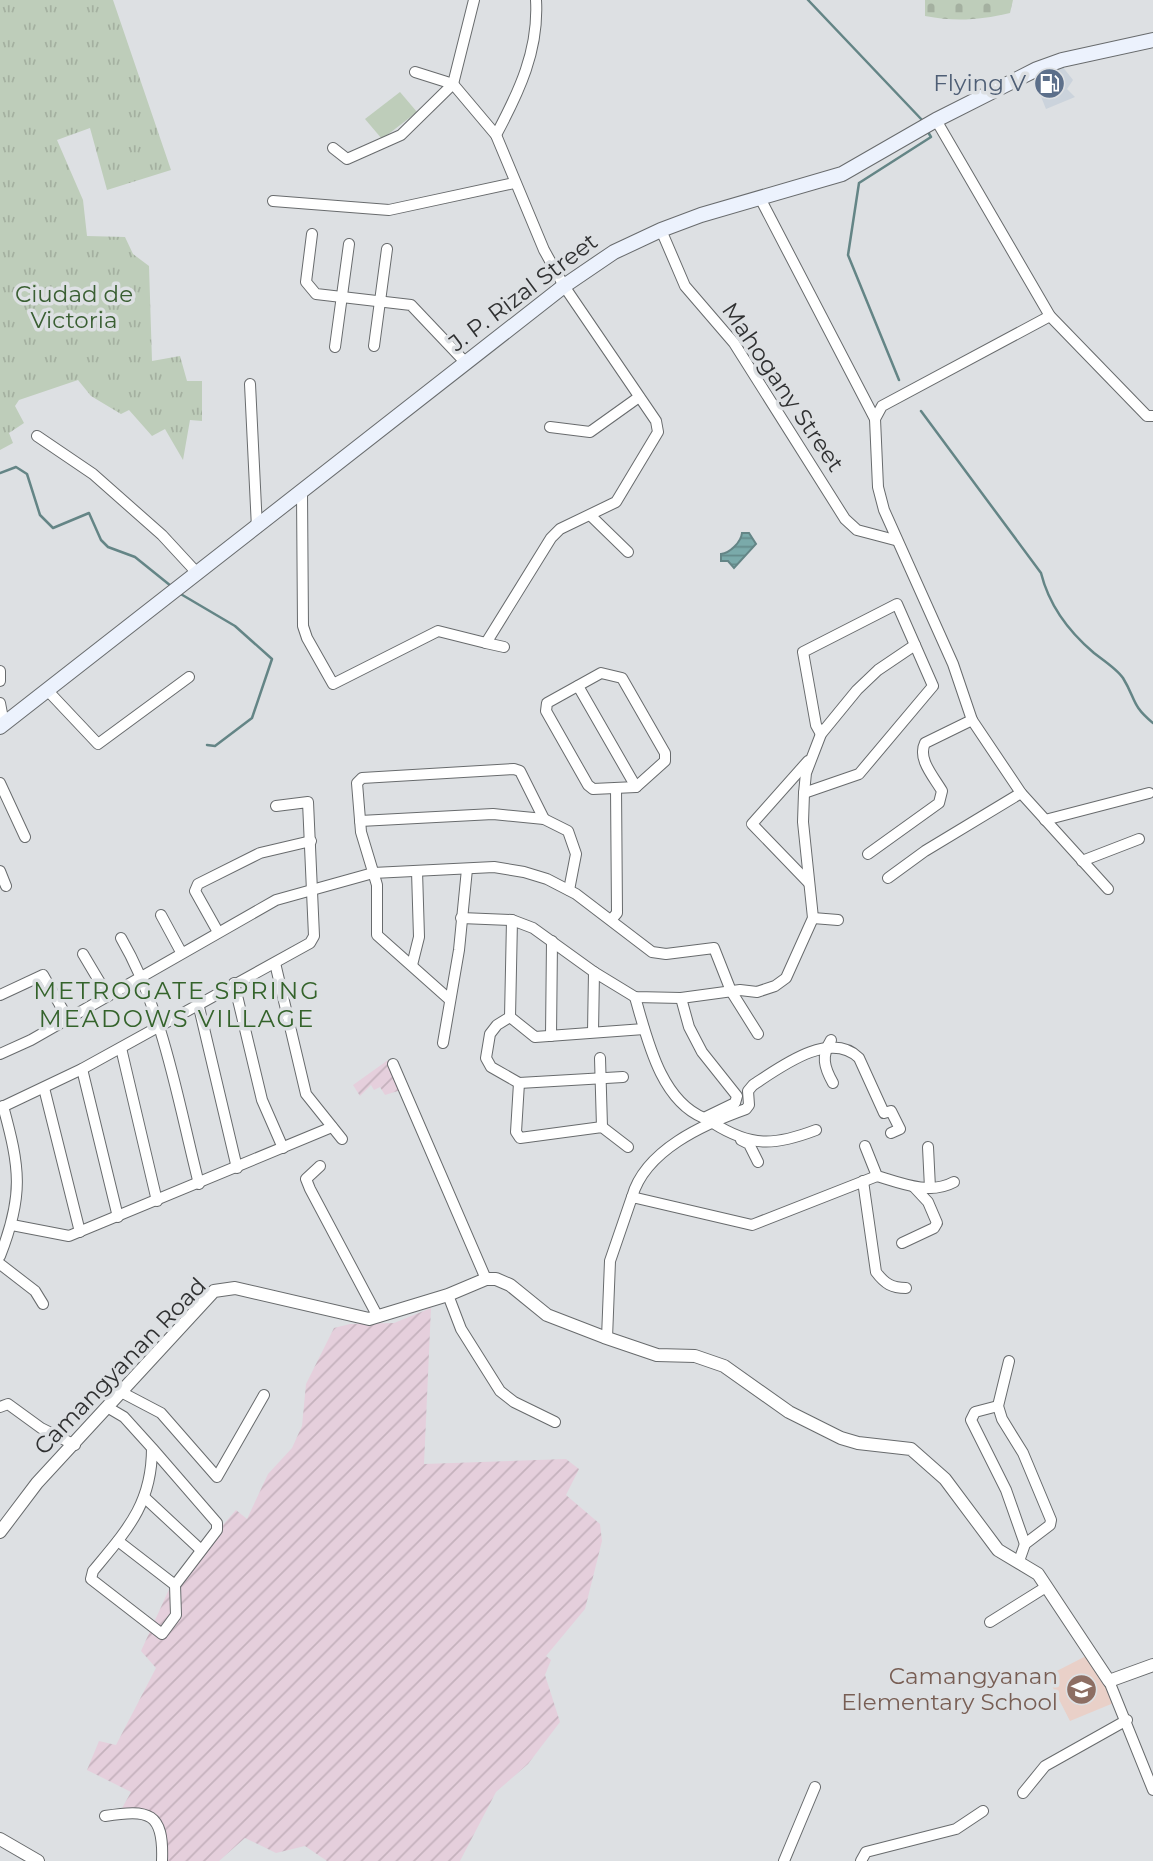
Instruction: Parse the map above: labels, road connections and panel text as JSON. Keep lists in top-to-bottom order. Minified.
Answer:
{"streets":{"main road":["J. P. Rizal Street"],"street":["Mahogany Street","Camangyanan Road"]},"crossings":[["J. P. Rizal Street","Mahogany Street"]],"districts":["METROGATE SPRING MEADOWS VILLAGE"],"parks":["Ciudad de Victoria"],"places":{"fuel station":["Flying V"],"school or university":["Camangyanan Elementary School"]}}
